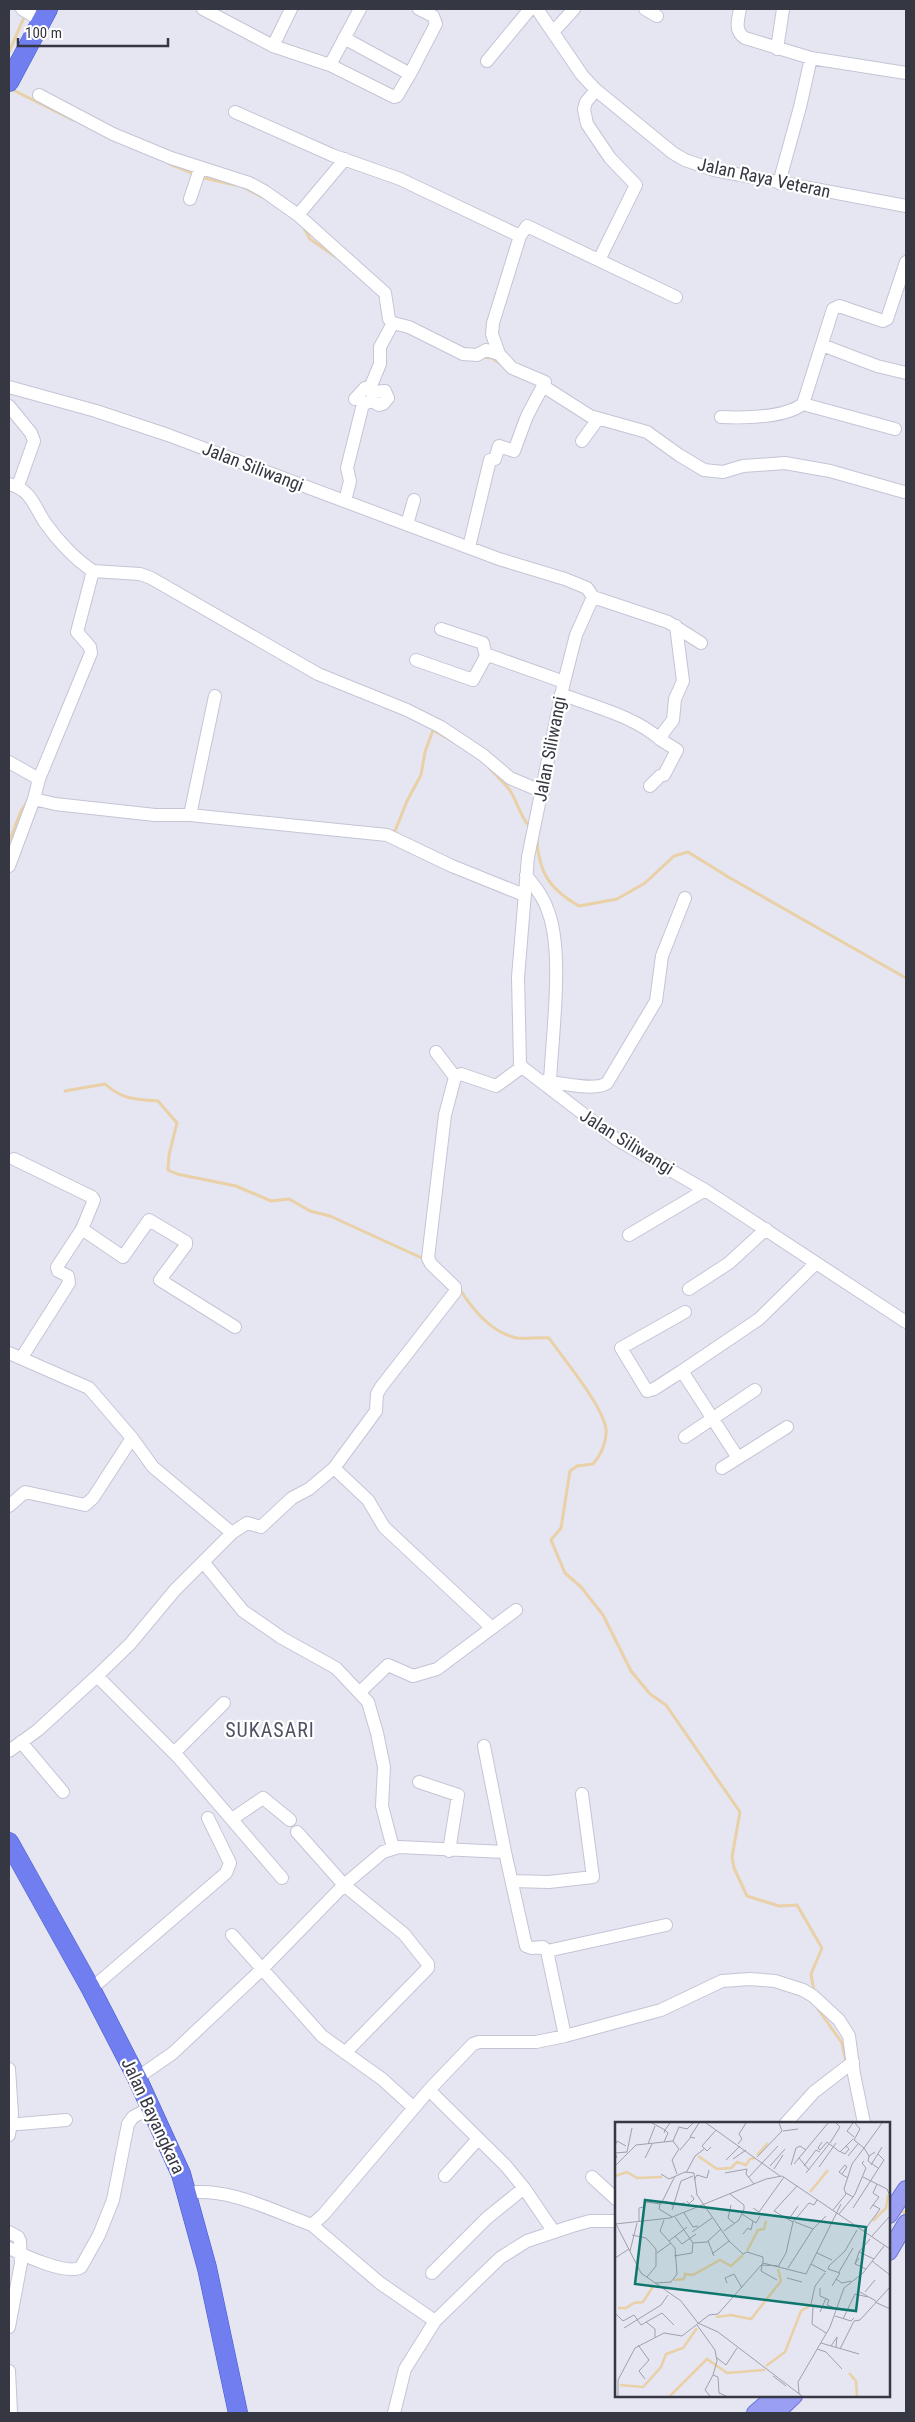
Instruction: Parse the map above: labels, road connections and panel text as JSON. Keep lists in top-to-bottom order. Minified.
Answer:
{"streets":{"highway":["Jalan Bayangkara"],"street":["Jalan Raya Veteran","Jalan Siliwangi"]},"districts":["SUKASARI"],"scale_bar":"100 m"}
